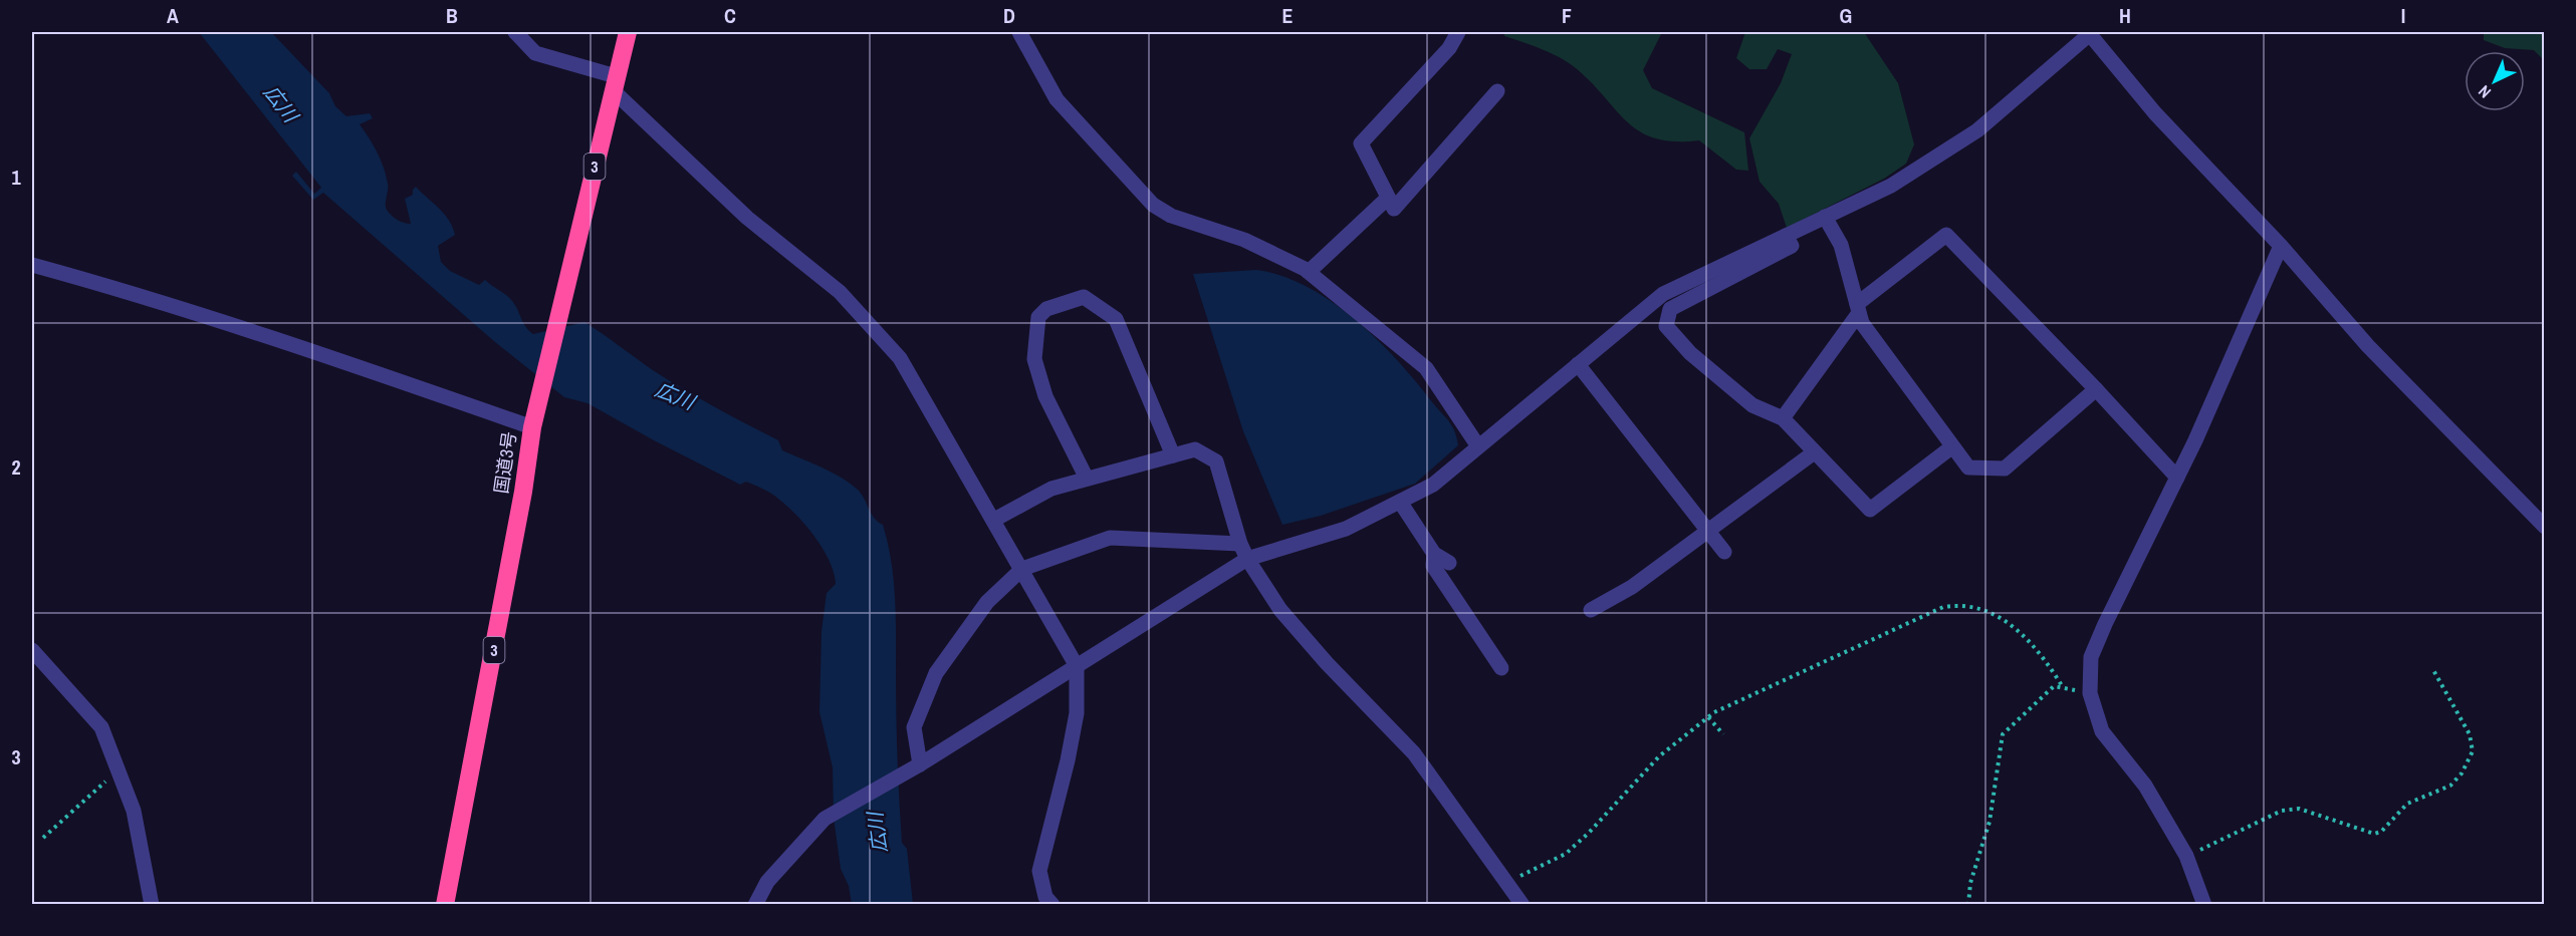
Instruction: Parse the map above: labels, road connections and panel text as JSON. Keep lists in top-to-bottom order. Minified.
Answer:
{"streets":{"highway":["3","国道3号"]},"water":["広川"],"north":"bottom left","grid":{"columns":["A","B","C","D","E","F","G","H","I"],"rows":["1","2","3"]}}
